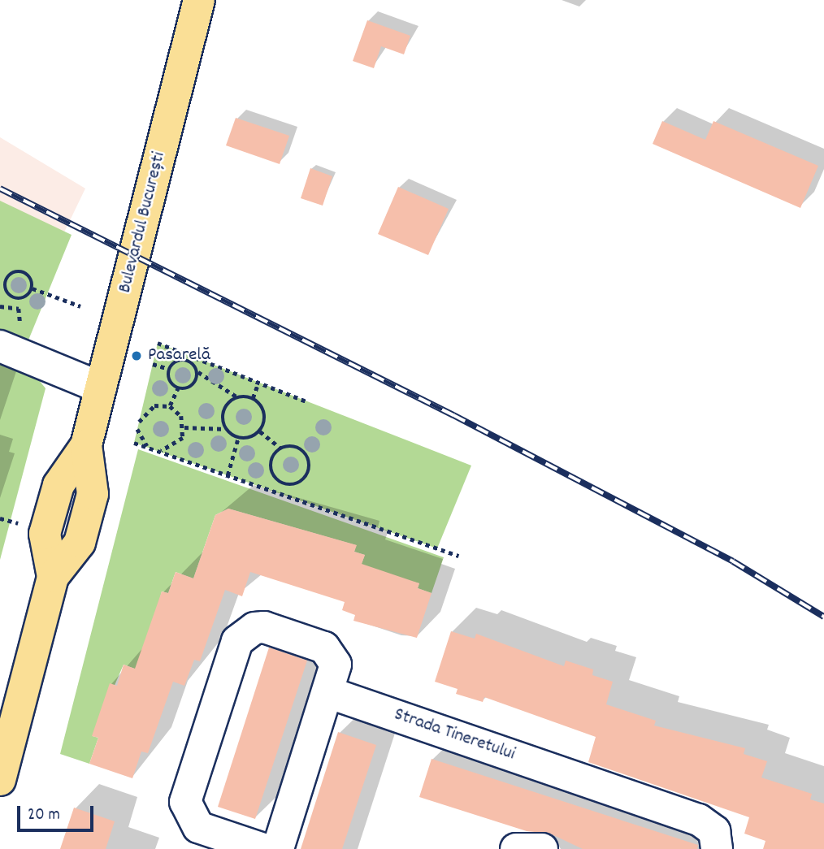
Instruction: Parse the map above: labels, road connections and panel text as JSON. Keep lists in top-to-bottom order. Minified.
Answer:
{"streets":{"main road":["Bulevardul București"],"street":["Strada Tineretului"]},"places":["Pasarelă"],"scale_bar":"20 m"}
